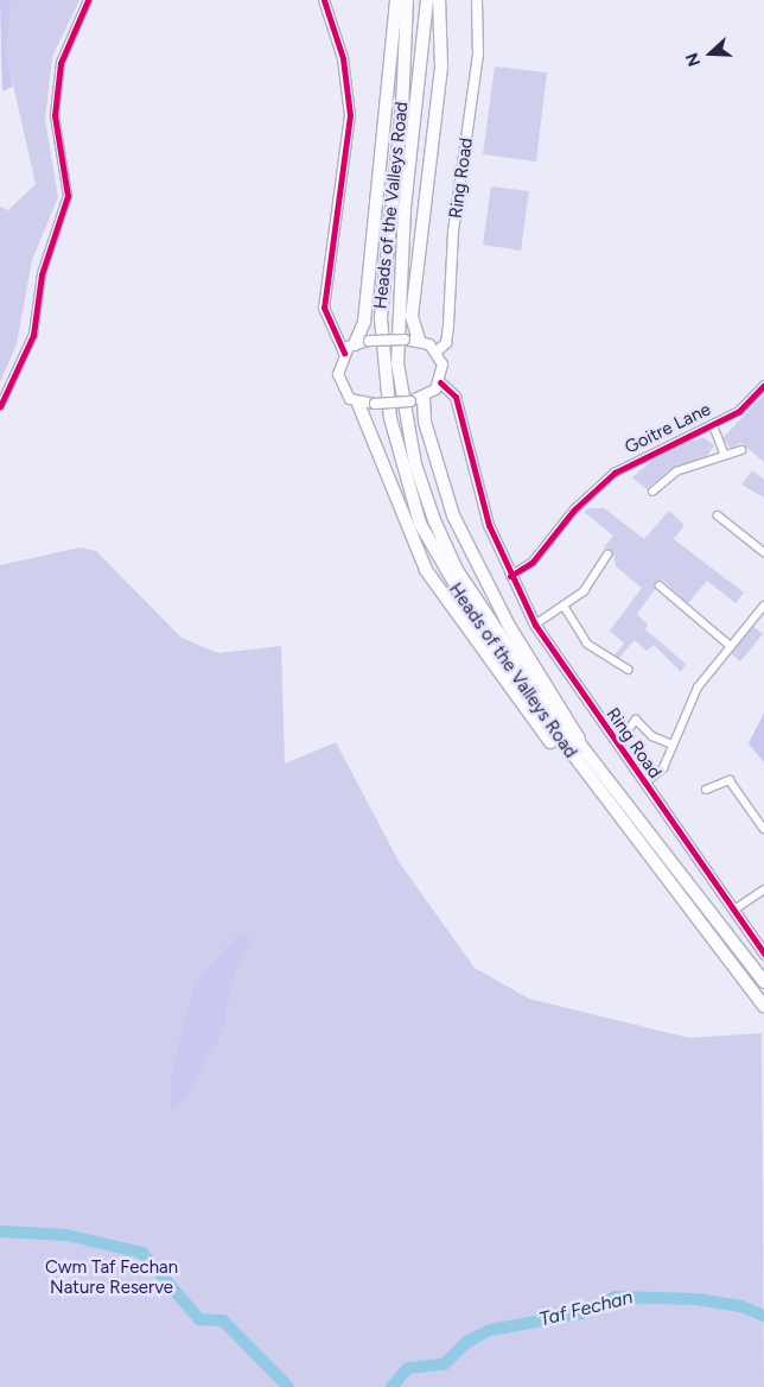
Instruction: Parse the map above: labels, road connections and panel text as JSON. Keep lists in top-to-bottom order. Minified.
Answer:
{"streets":{"highway":["Heads of the Valleys Road"],"street":["Ring Road","Goitre Lane"]},"crossings":[["Ring Road","Goitre Lane"]],"water":["Taf Fechan"],"parks":["Cwm Taf Fechan Nature Reserve"],"north":"left"}
